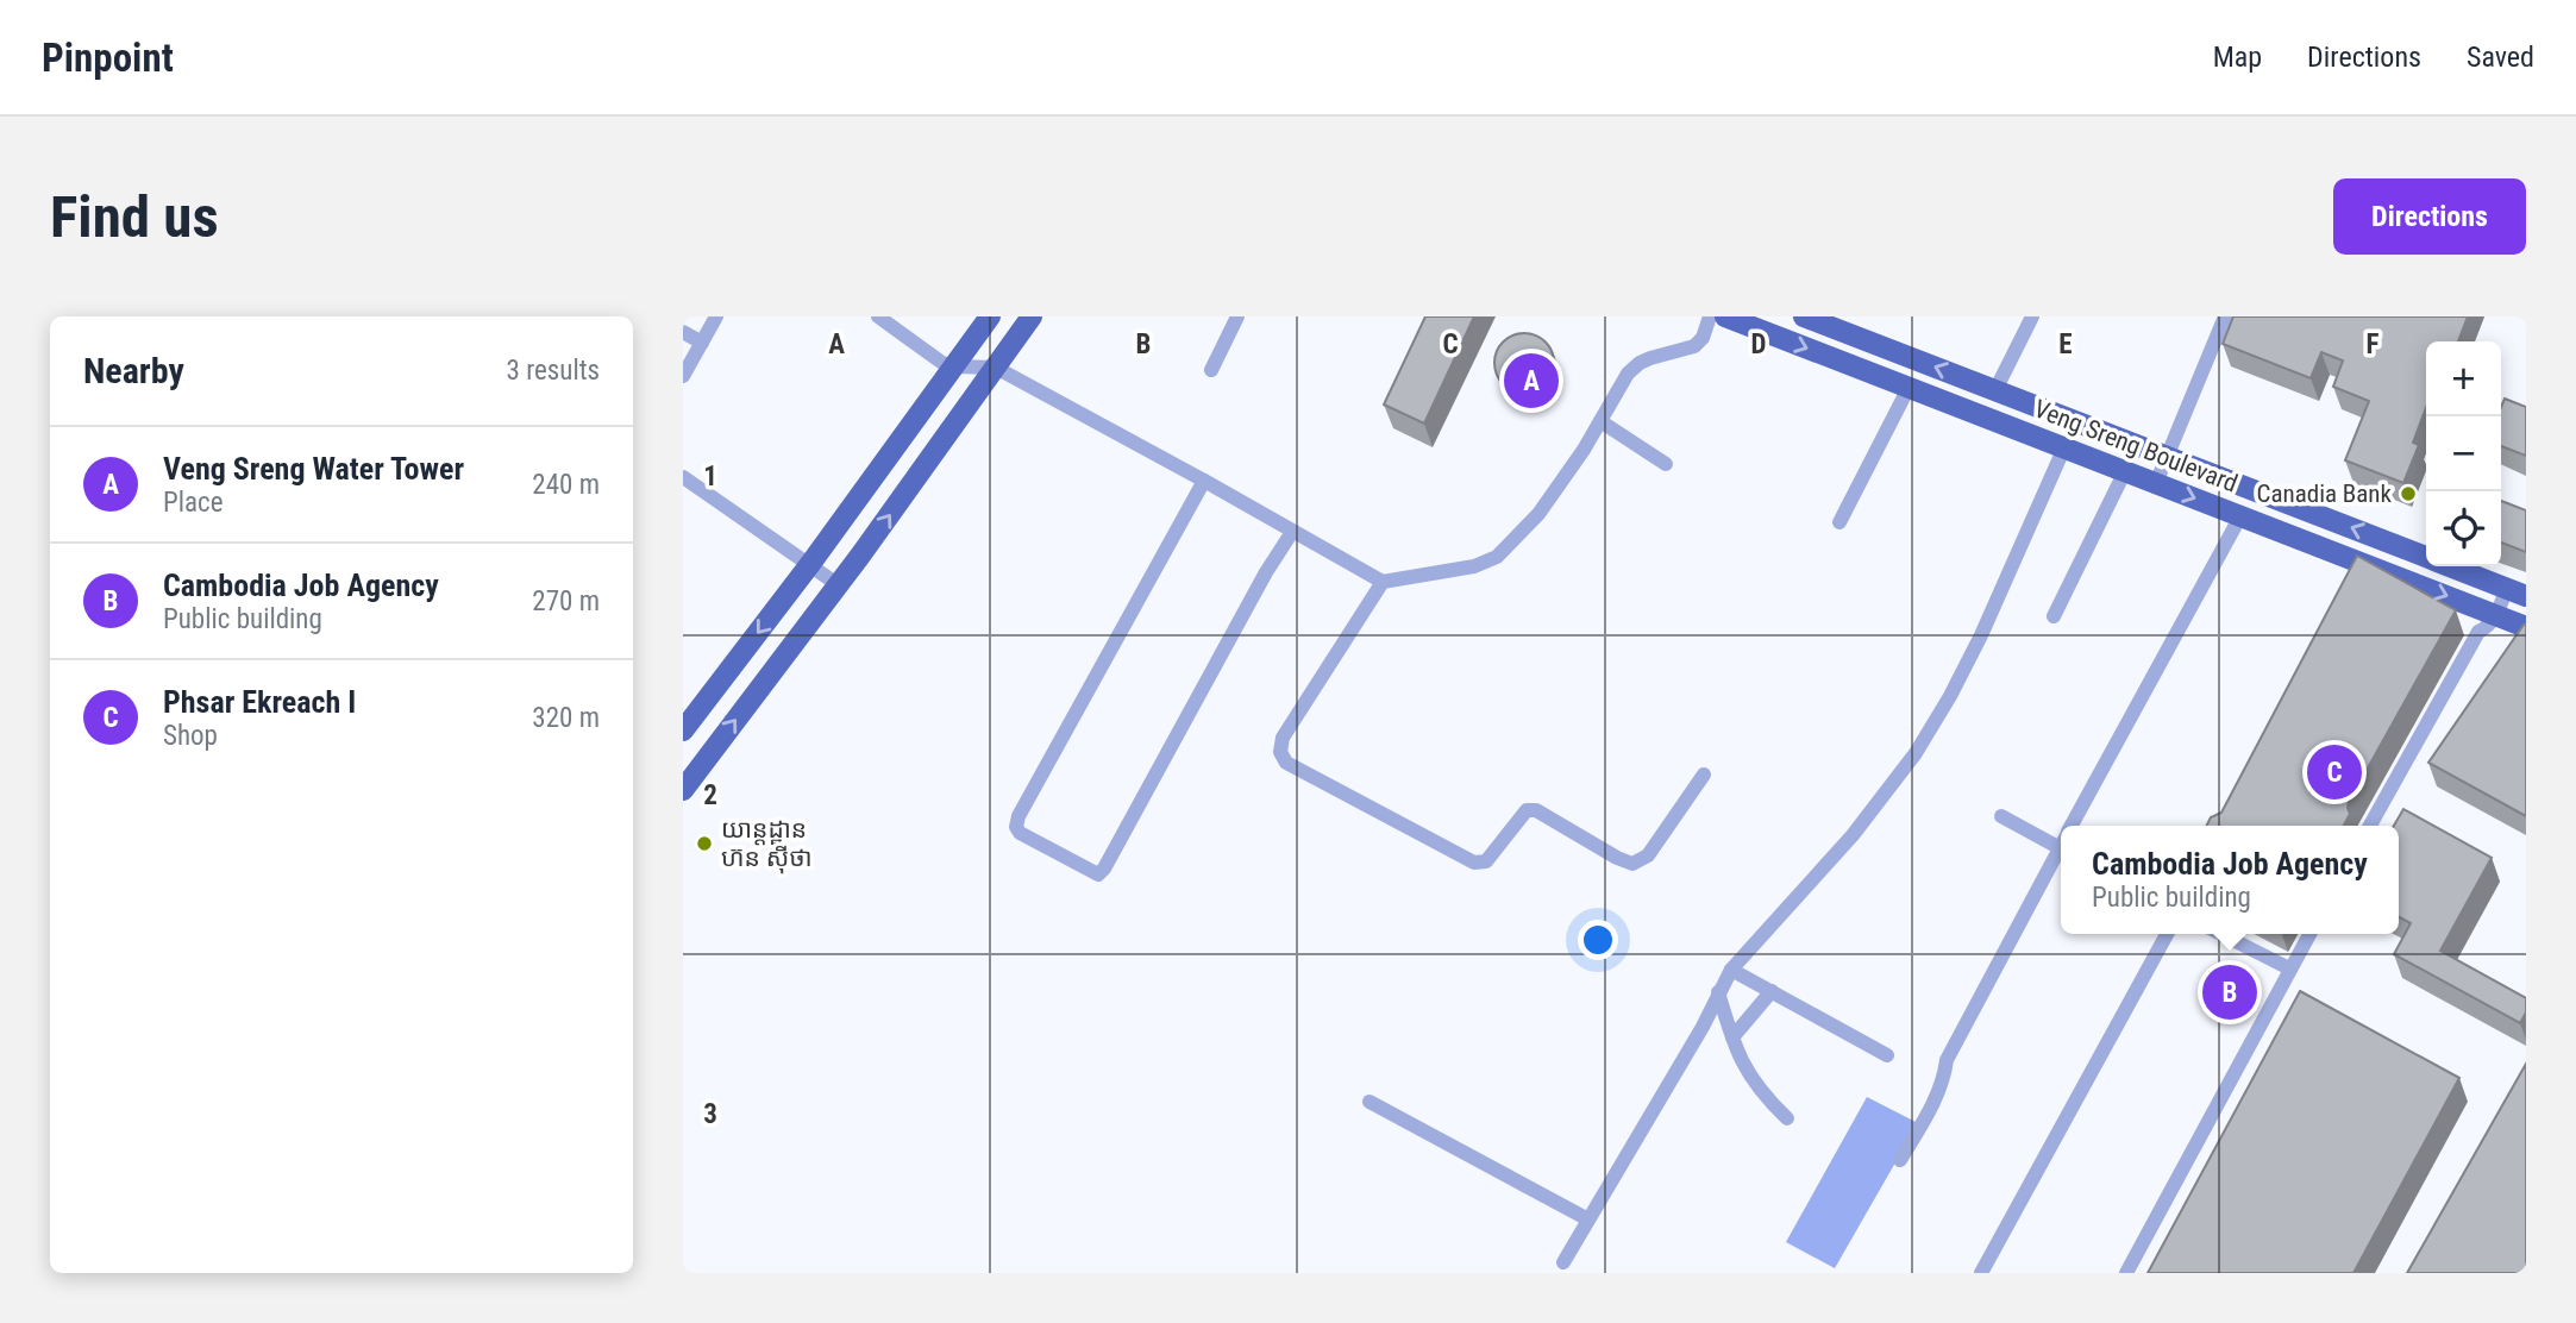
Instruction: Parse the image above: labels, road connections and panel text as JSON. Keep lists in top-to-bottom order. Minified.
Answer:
{"streets":{"main road":["Veng Sreng Boulevard"]},"places":["Canadia Bank","យាន្ដដ្ឋាន ហ៊ន ស៊ីថា"],"page":{"header":"Pinpoint","nav":["Map","Directions","Saved"],"buttons":"Directions","title":"Find us","heading":["Nearby","3 results"],"map_buttons":["+","−"],"pins":["A","C","B"],"list":[{"mark":"A","name":"Veng Sreng Water Tower","note":"Place","value":"240 m"},{"mark":"B","name":"Cambodia Job Agency","note":"Public building","value":"270 m"},{"mark":"C","name":"Phsar Ekreach I","note":"Shop","value":"320 m"}],"popup":["Cambodia Job Agency","Public building"]},"grid":{"columns":["A","B","C","D","E","F"],"rows":["1","2","3"]}}
